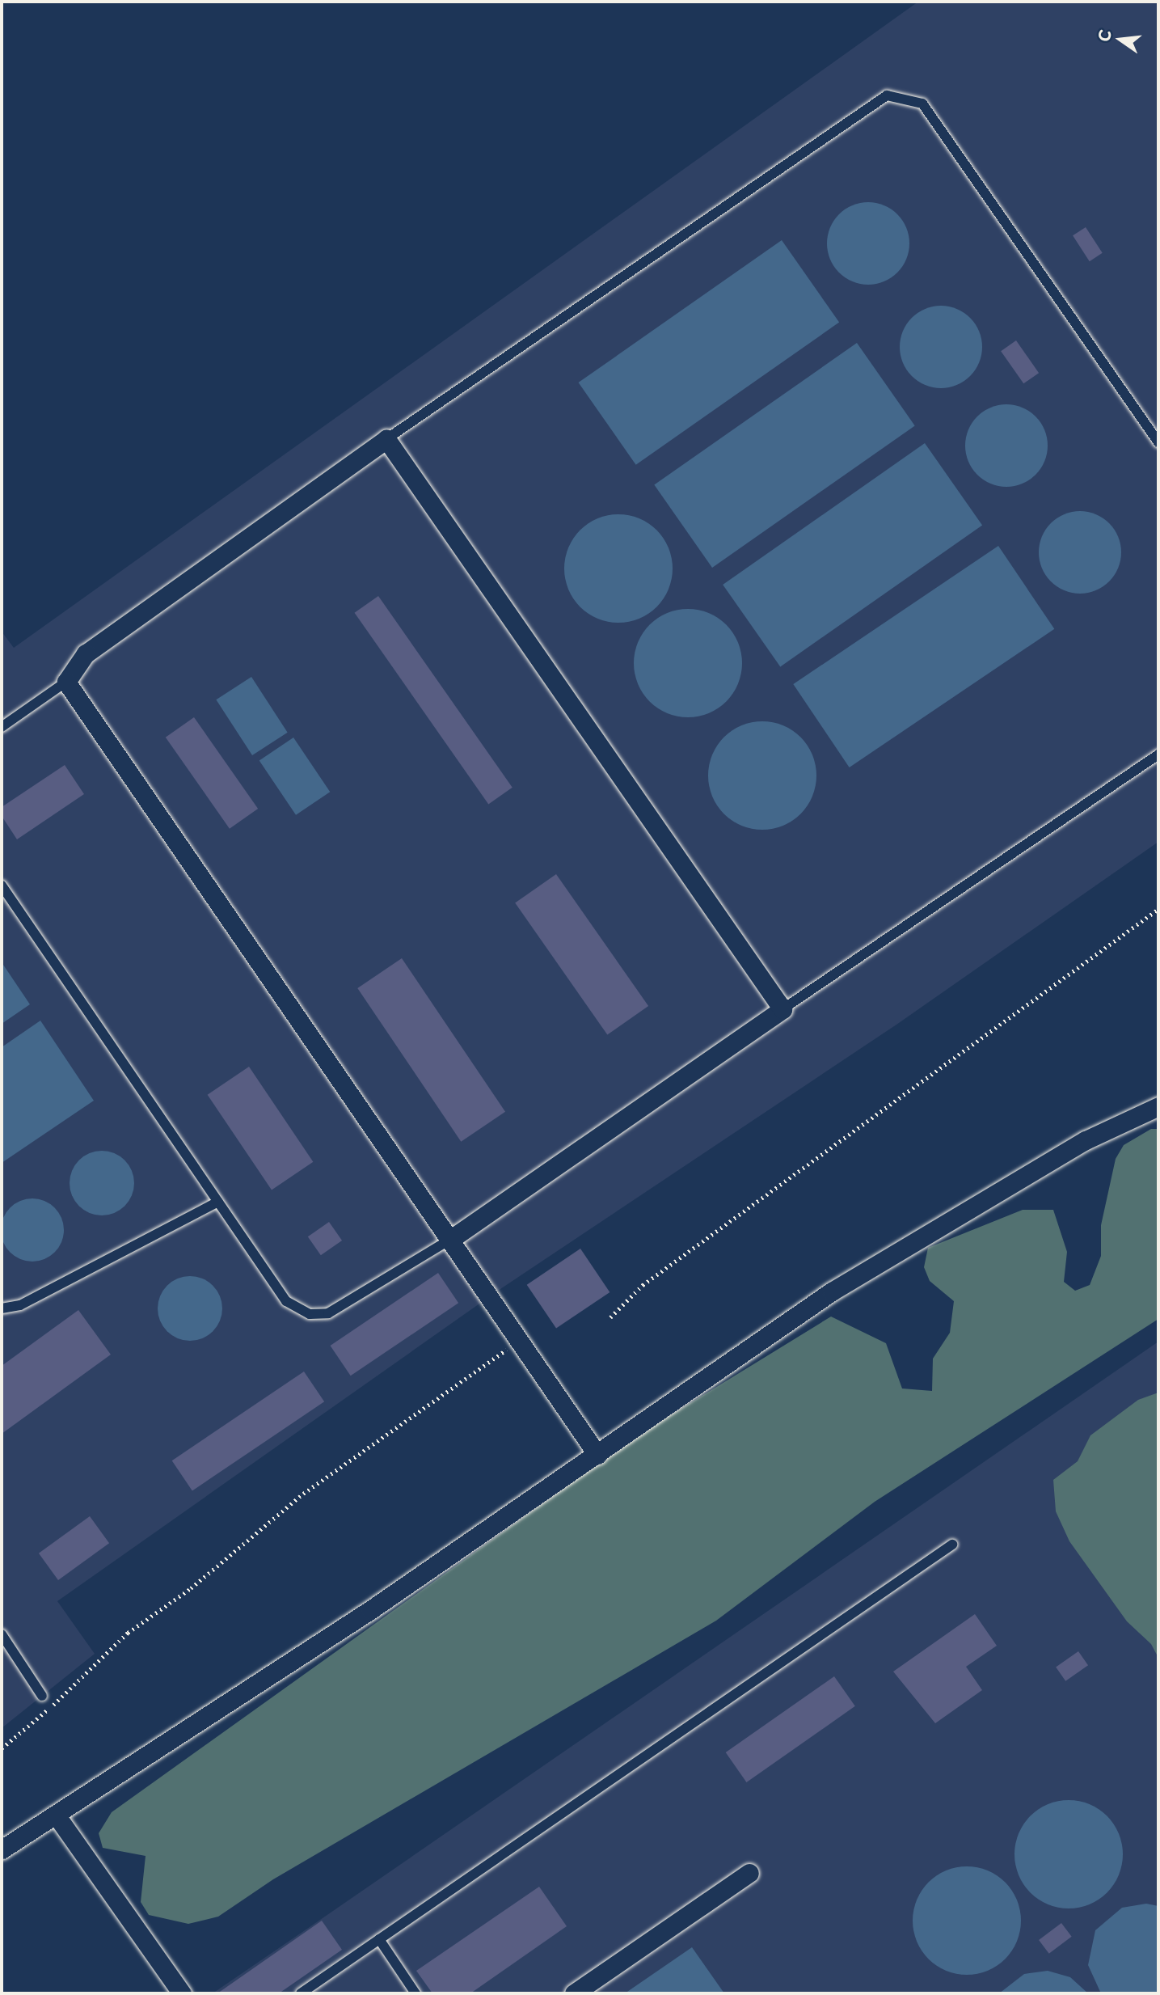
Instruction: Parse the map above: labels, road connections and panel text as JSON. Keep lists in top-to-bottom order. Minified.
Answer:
{"north":"left"}
